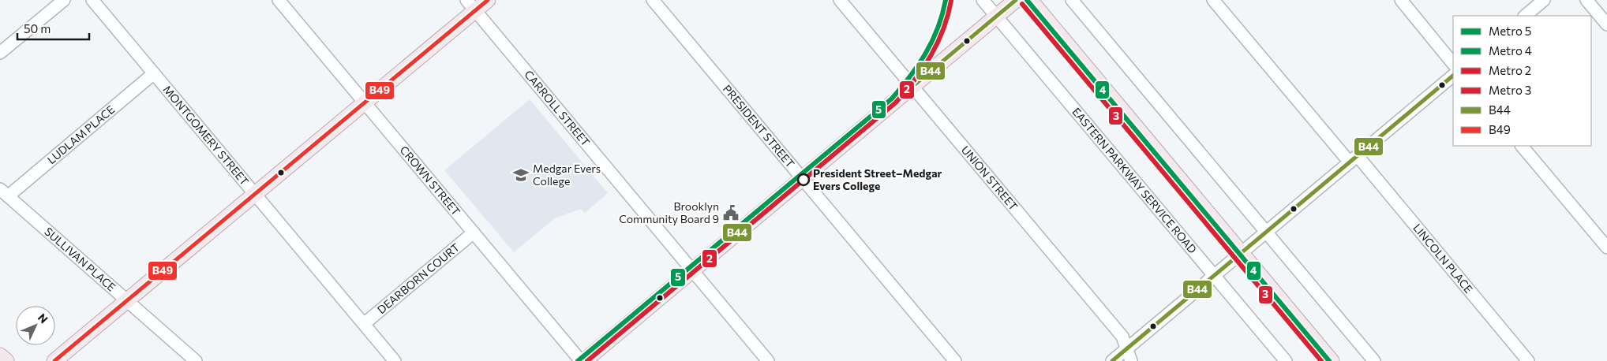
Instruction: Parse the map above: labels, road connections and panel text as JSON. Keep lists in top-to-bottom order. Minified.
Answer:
{"streets":{"street":["CARROLL STREET","PRESIDENT STREET","LUDLAM PLACE","MONTGOMERY STREET","UNION STREET","CROWN STREET","EASTERN PARKWAY SERVICE ROAD","LINCOLN PLACE","SULLIVAN PLACE","DEARBORN COURT"]},"crossings":[["LUDLAM PLACE","MONTGOMERY STREET"],["LUDLAM PLACE","SULLIVAN PLACE"],["MONTGOMERY STREET","DEARBORN COURT"],["CROWN STREET","DEARBORN COURT"]],"places":{"school or university":["Medgar Evers College"],"other":["President Street–Medgar Evers College"],"public building":["Brooklyn Community Board 9"]},"lines":["metro line 5","metro line 4","transit line B44","transit line B49","metro line 2","metro line 3"],"legend":["Metro 5","Metro 4","Metro 2","Metro 3","B44","B49"],"scale_bar":"50 m","north":"top right"}
